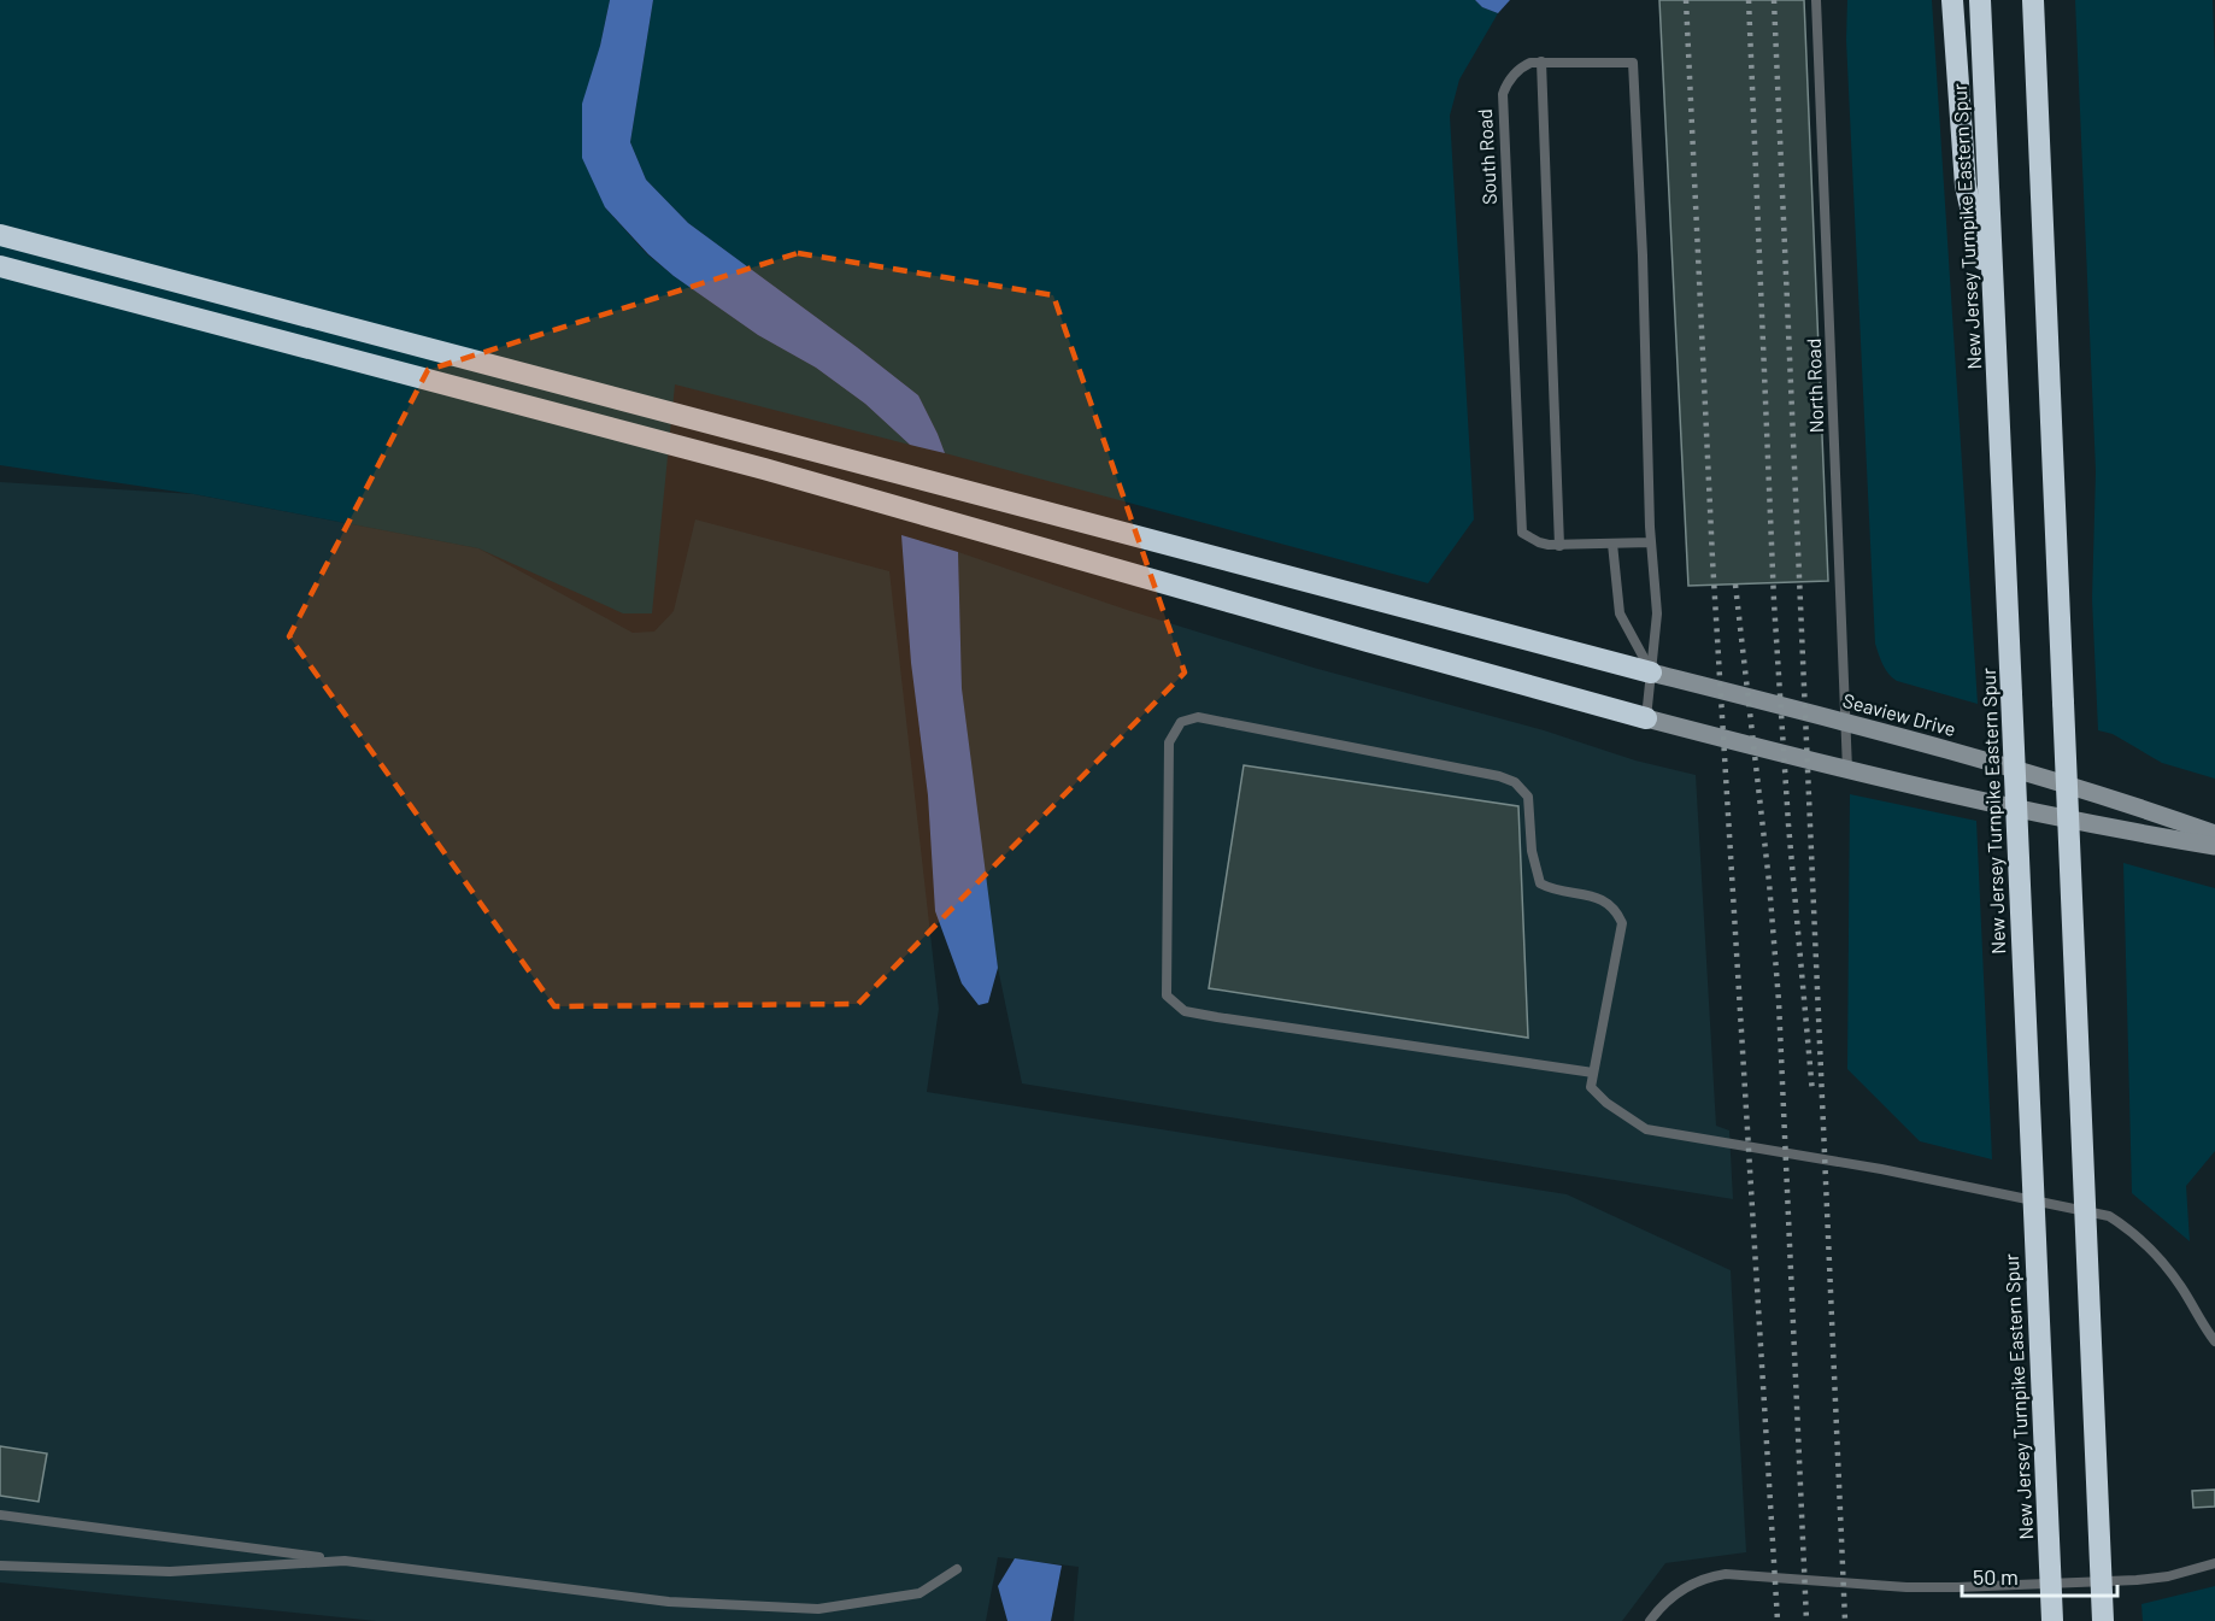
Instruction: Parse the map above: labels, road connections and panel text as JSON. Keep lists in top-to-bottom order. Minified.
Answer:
{"streets":{"highway":["New Jersey Turnpike Eastern Spur"],"main road":["Seaview Drive"],"lane":["South Road","North Road"]},"crossings":[["North Road","Seaview Drive"]],"scale_bar":"50 m"}
